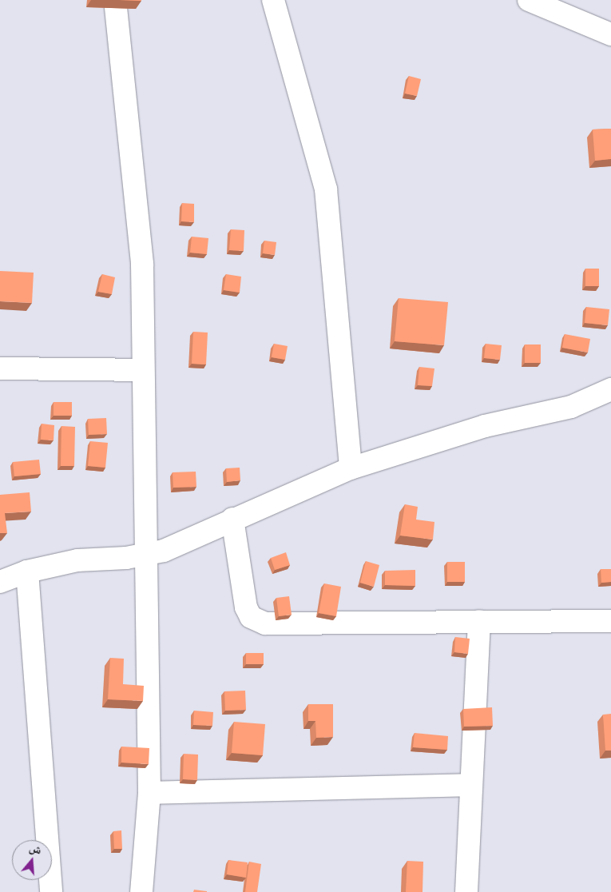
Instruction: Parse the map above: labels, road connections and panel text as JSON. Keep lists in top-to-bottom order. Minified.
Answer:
{"north":"top"}
